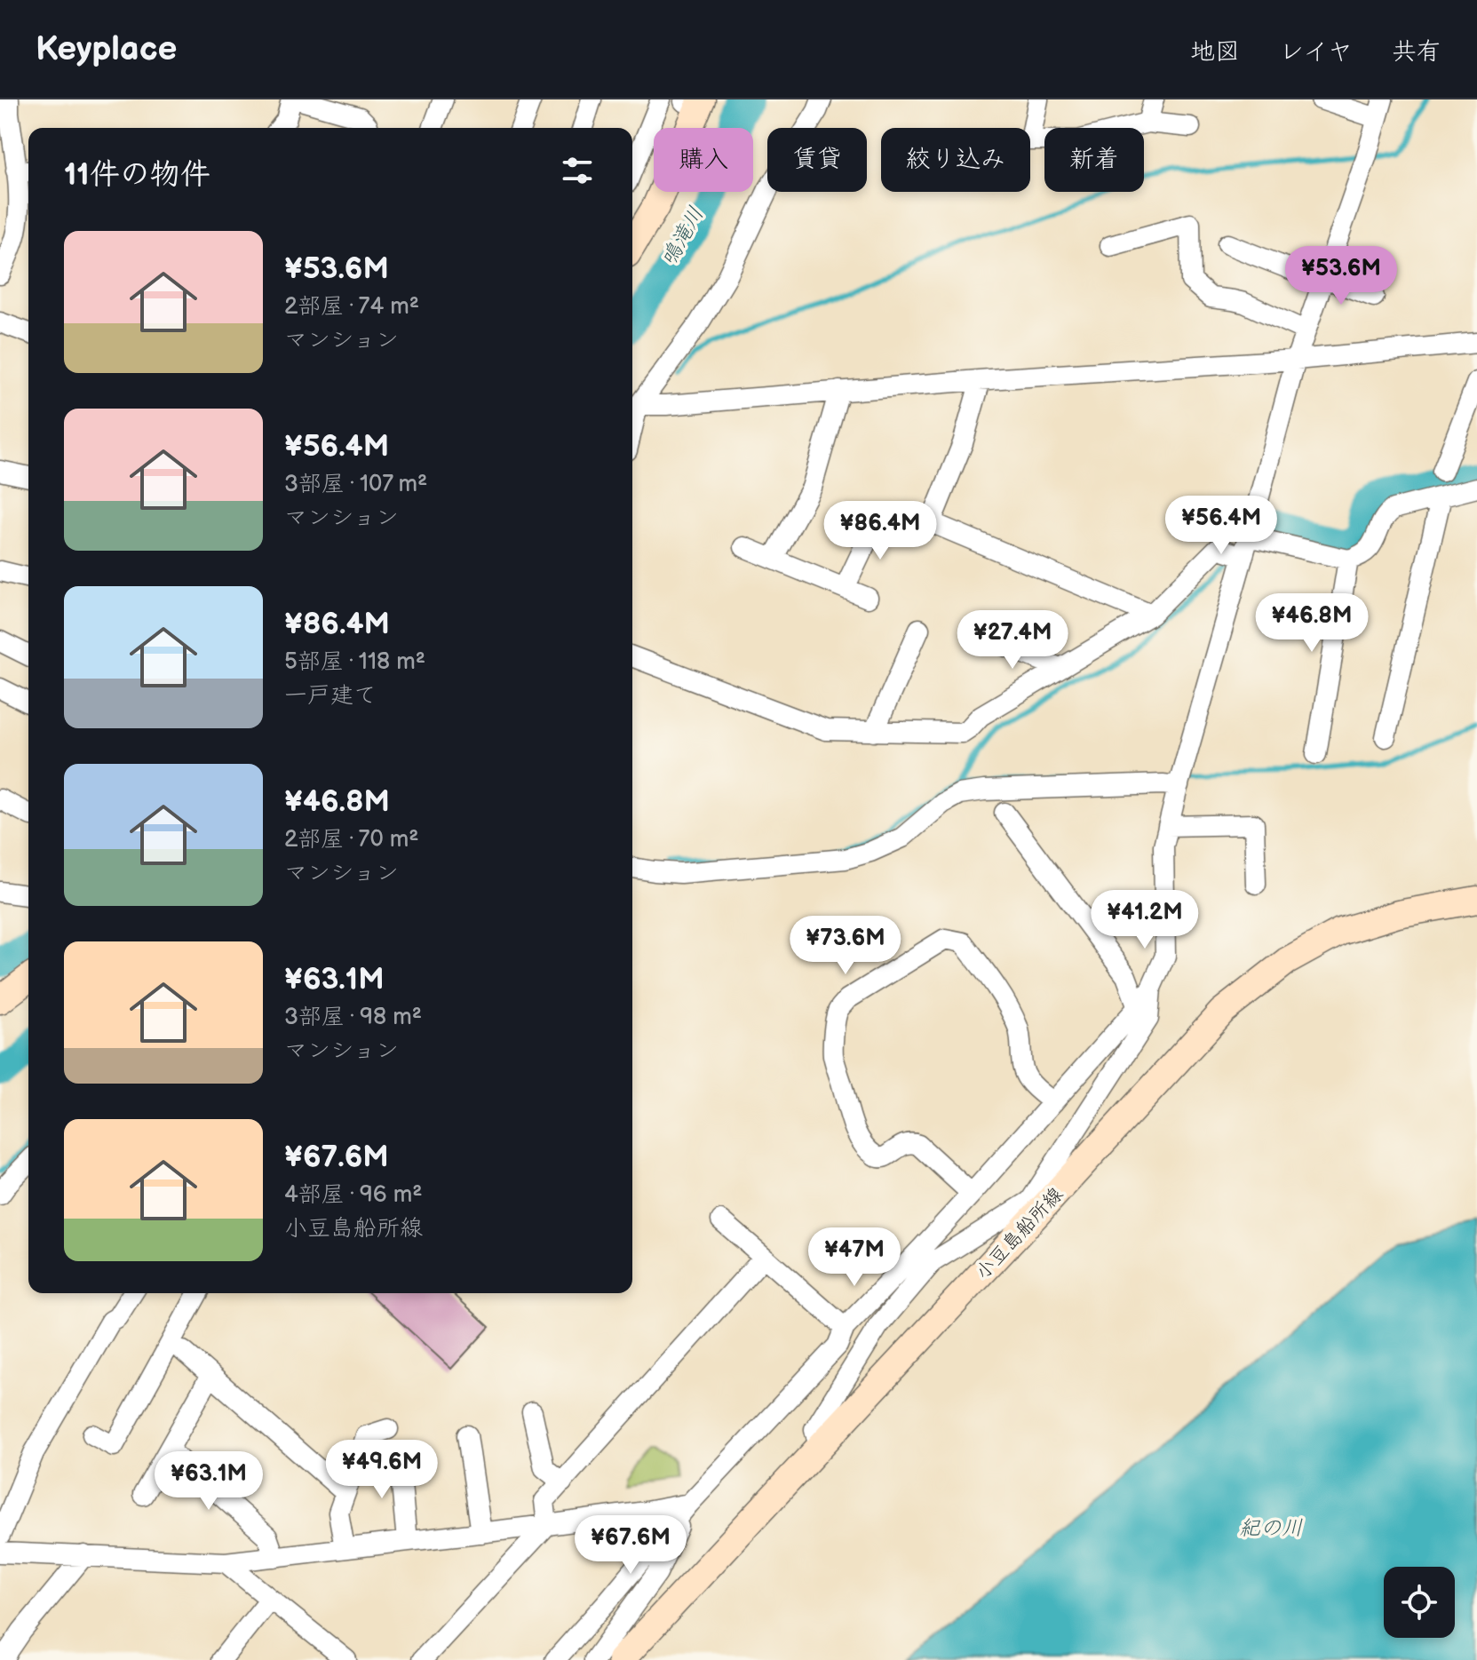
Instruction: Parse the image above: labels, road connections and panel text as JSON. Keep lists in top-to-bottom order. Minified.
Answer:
{"streets":{"main road":["小豆島船所線"]},"water":["鳴滝川","紀の川"],"page":{"header":"Keyplace","nav":["地図","レイヤ","共有"],"chip":["購入","賃貸","絞り込み","新着"],"heading":"11件の物件","list":[{"name":"¥53.6M","note":"2部屋 · 74 m² · マンション"},{"name":"¥56.4M","note":"3部屋 · 107 m² · マンション"},{"name":"¥86.4M","note":"5部屋 · 118 m² · 一戸建て"},{"name":"¥46.8M","note":"2部屋 · 70 m² · マンション"},{"name":"¥63.1M","note":"3部屋 · 98 m² · マンション"},{"name":"¥67.6M","note":"4部屋 · 96 m² · 小豆島船所線"}],"price":["¥53.6M","¥56.4M","¥86.4M","¥46.8M","¥27.4M","¥41.2M","¥73.6M","¥47M","¥49.6M","¥63.1M","¥67.6M"]}}
